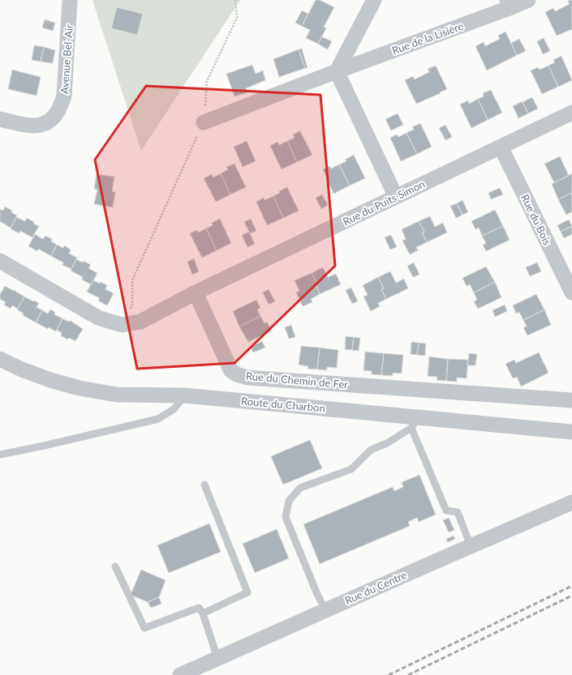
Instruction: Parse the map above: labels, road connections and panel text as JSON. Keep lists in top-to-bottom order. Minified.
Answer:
{"streets":{"street":["Rue de la Lisière","Avenue Bel-Air","Rue du Puits Simon","Rue du Bois","Rue du Chemin de Fer","Route du Charbon","Rue du Centre"]},"crossings":[["Rue du Puits Simon","Rue du Bois"],["Rue du Puits Simon","Rue du Chemin de Fer"]]}
